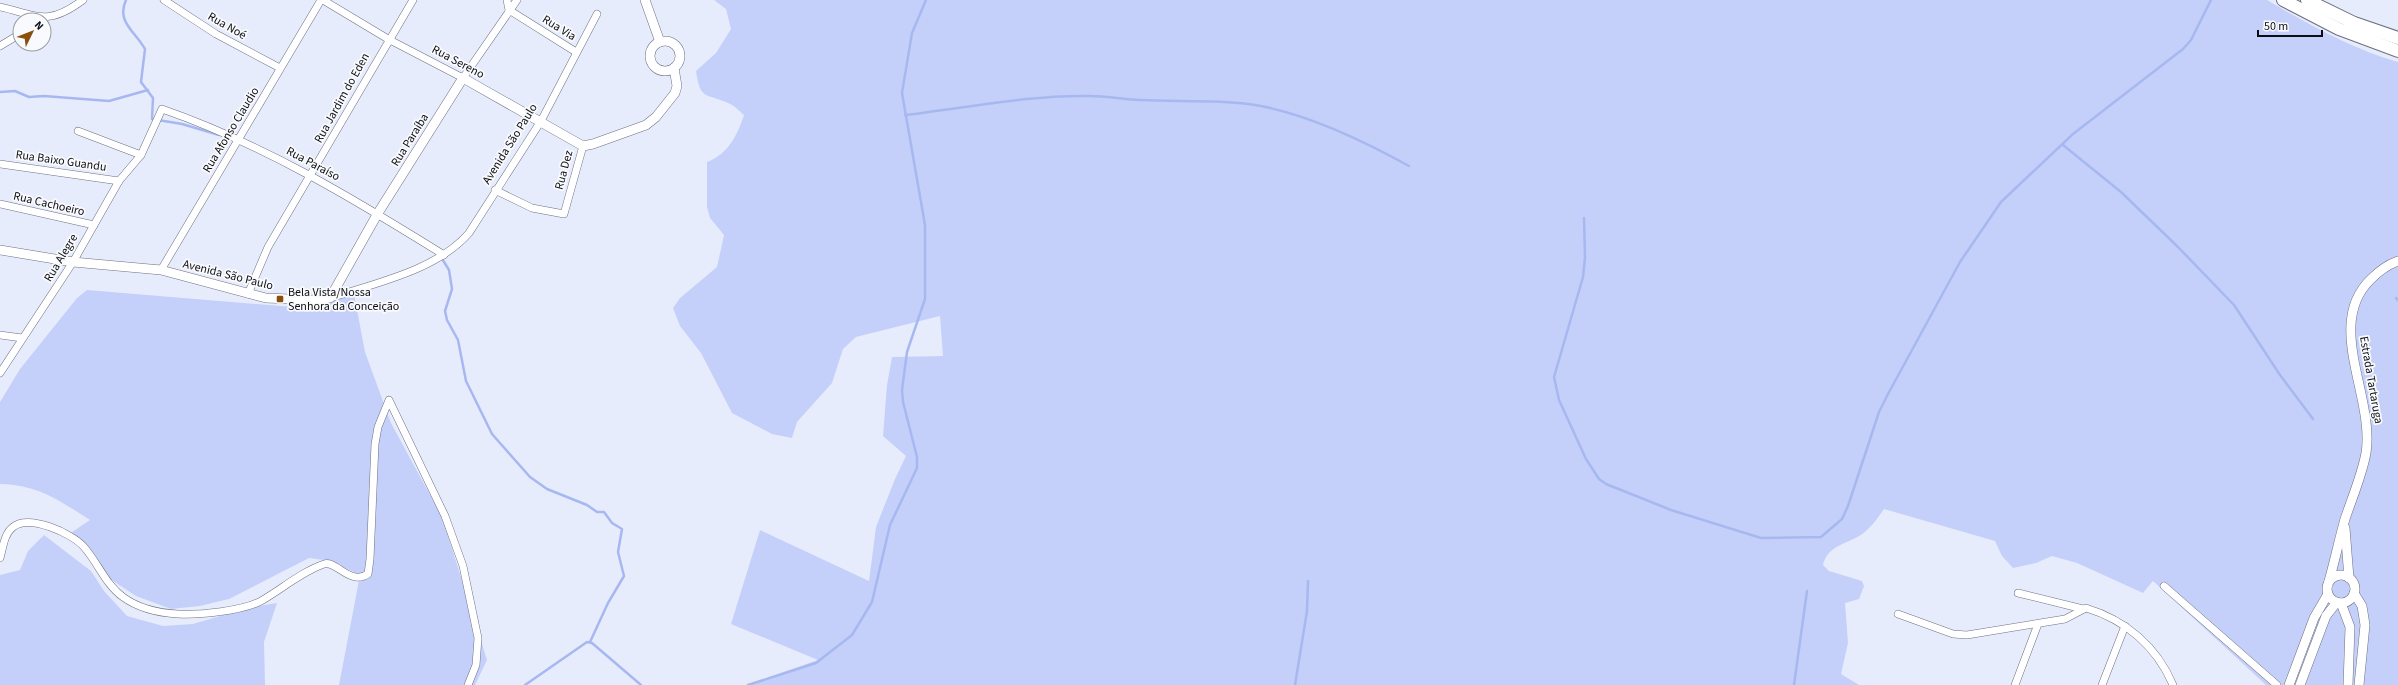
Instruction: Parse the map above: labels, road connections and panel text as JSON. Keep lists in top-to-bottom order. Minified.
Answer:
{"streets":{"street":["Rua Noé","Rua Via","Rua Sereno","Rua Jardim do Eden","Rua Afonso Claudio","Rua Paraíba","Avenida São Paulo","Rua Baixo Guandu","Rua Paraíso","Rua Dez","Rua Cachoeiro","Rua Alegre","Estrada Tartaruga"]},"crossings":[["Rua Noé","Rua Afonso Claudio"],["Rua Via","Rua Paraíba"],["Rua Via","Avenida São Paulo"],["Rua Sereno","Rua Jardim do Eden"],["Rua Sereno","Rua Afonso Claudio"],["Rua Sereno","Rua Paraíba"],["Rua Sereno","Avenida São Paulo"],["Rua Sereno","Rua Dez"],["Rua Jardim do Eden","Avenida São Paulo"],["Rua Jardim do Eden","Rua Paraíso"],["Rua Afonso Claudio","Avenida São Paulo"],["Rua Afonso Claudio","Rua Paraíso"],["Rua Paraíba","Avenida São Paulo"],["Rua Paraíba","Rua Paraíso"],["Avenida São Paulo","Rua Paraíso"],["Avenida São Paulo","Rua Dez"],["Avenida São Paulo","Rua Alegre"],["Rua Baixo Guandu","Rua Alegre"],["Rua Paraíso","Rua Alegre"],["Rua Cachoeiro","Rua Alegre"]],"places":{"transit":["Bela Vista/Nossa Senhora da Conceição"]},"scale_bar":"50 m","north":"top right"}
